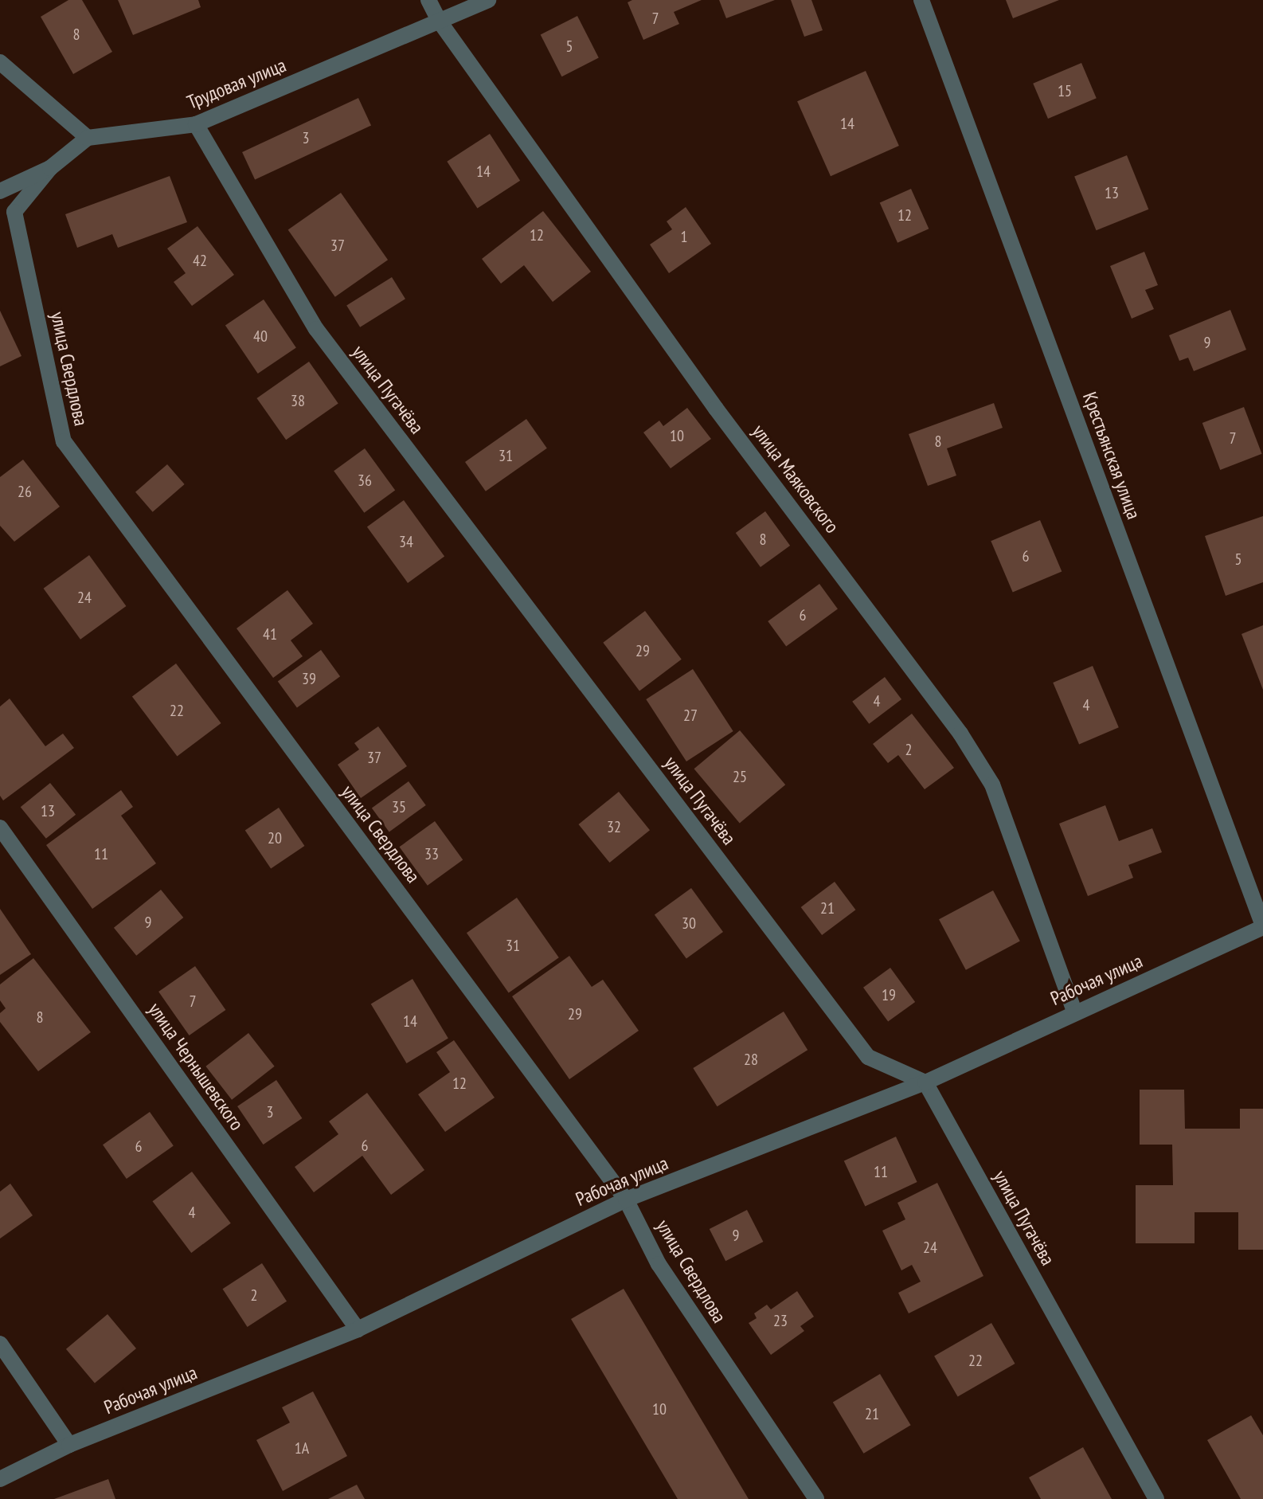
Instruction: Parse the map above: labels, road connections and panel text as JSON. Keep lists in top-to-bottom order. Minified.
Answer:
{"streets":{"street":["Трудовая улица","улица Свердлова","улица Пугачёва","Крестьянская улица","улица Маяковского","Рабочая улица","улица Чернышевского"]},"crossings":[["Трудовая улица","улица Пугачёва"],["Трудовая улица","улица Маяковского"],["улица Свердлова","Рабочая улица"],["улица Пугачёва","Рабочая улица"],["Крестьянская улица","Рабочая улица"],["улица Маяковского","Рабочая улица"],["Рабочая улица","улица Чернышевского"]],"house_numbers":["7","8","5","15","14","3","14","13","12","12","1","37","42","40","9","38","10","7","8","31","36","26","8","34","6","5","24","6","41","29","39","4","4","22","27","2","37","25","35","13","32","20","11","33","21","9","30","31","19","7","29","8","14","28","12","3","6","6","11","4","9","24","2","23","22","10","21","1А"]}
